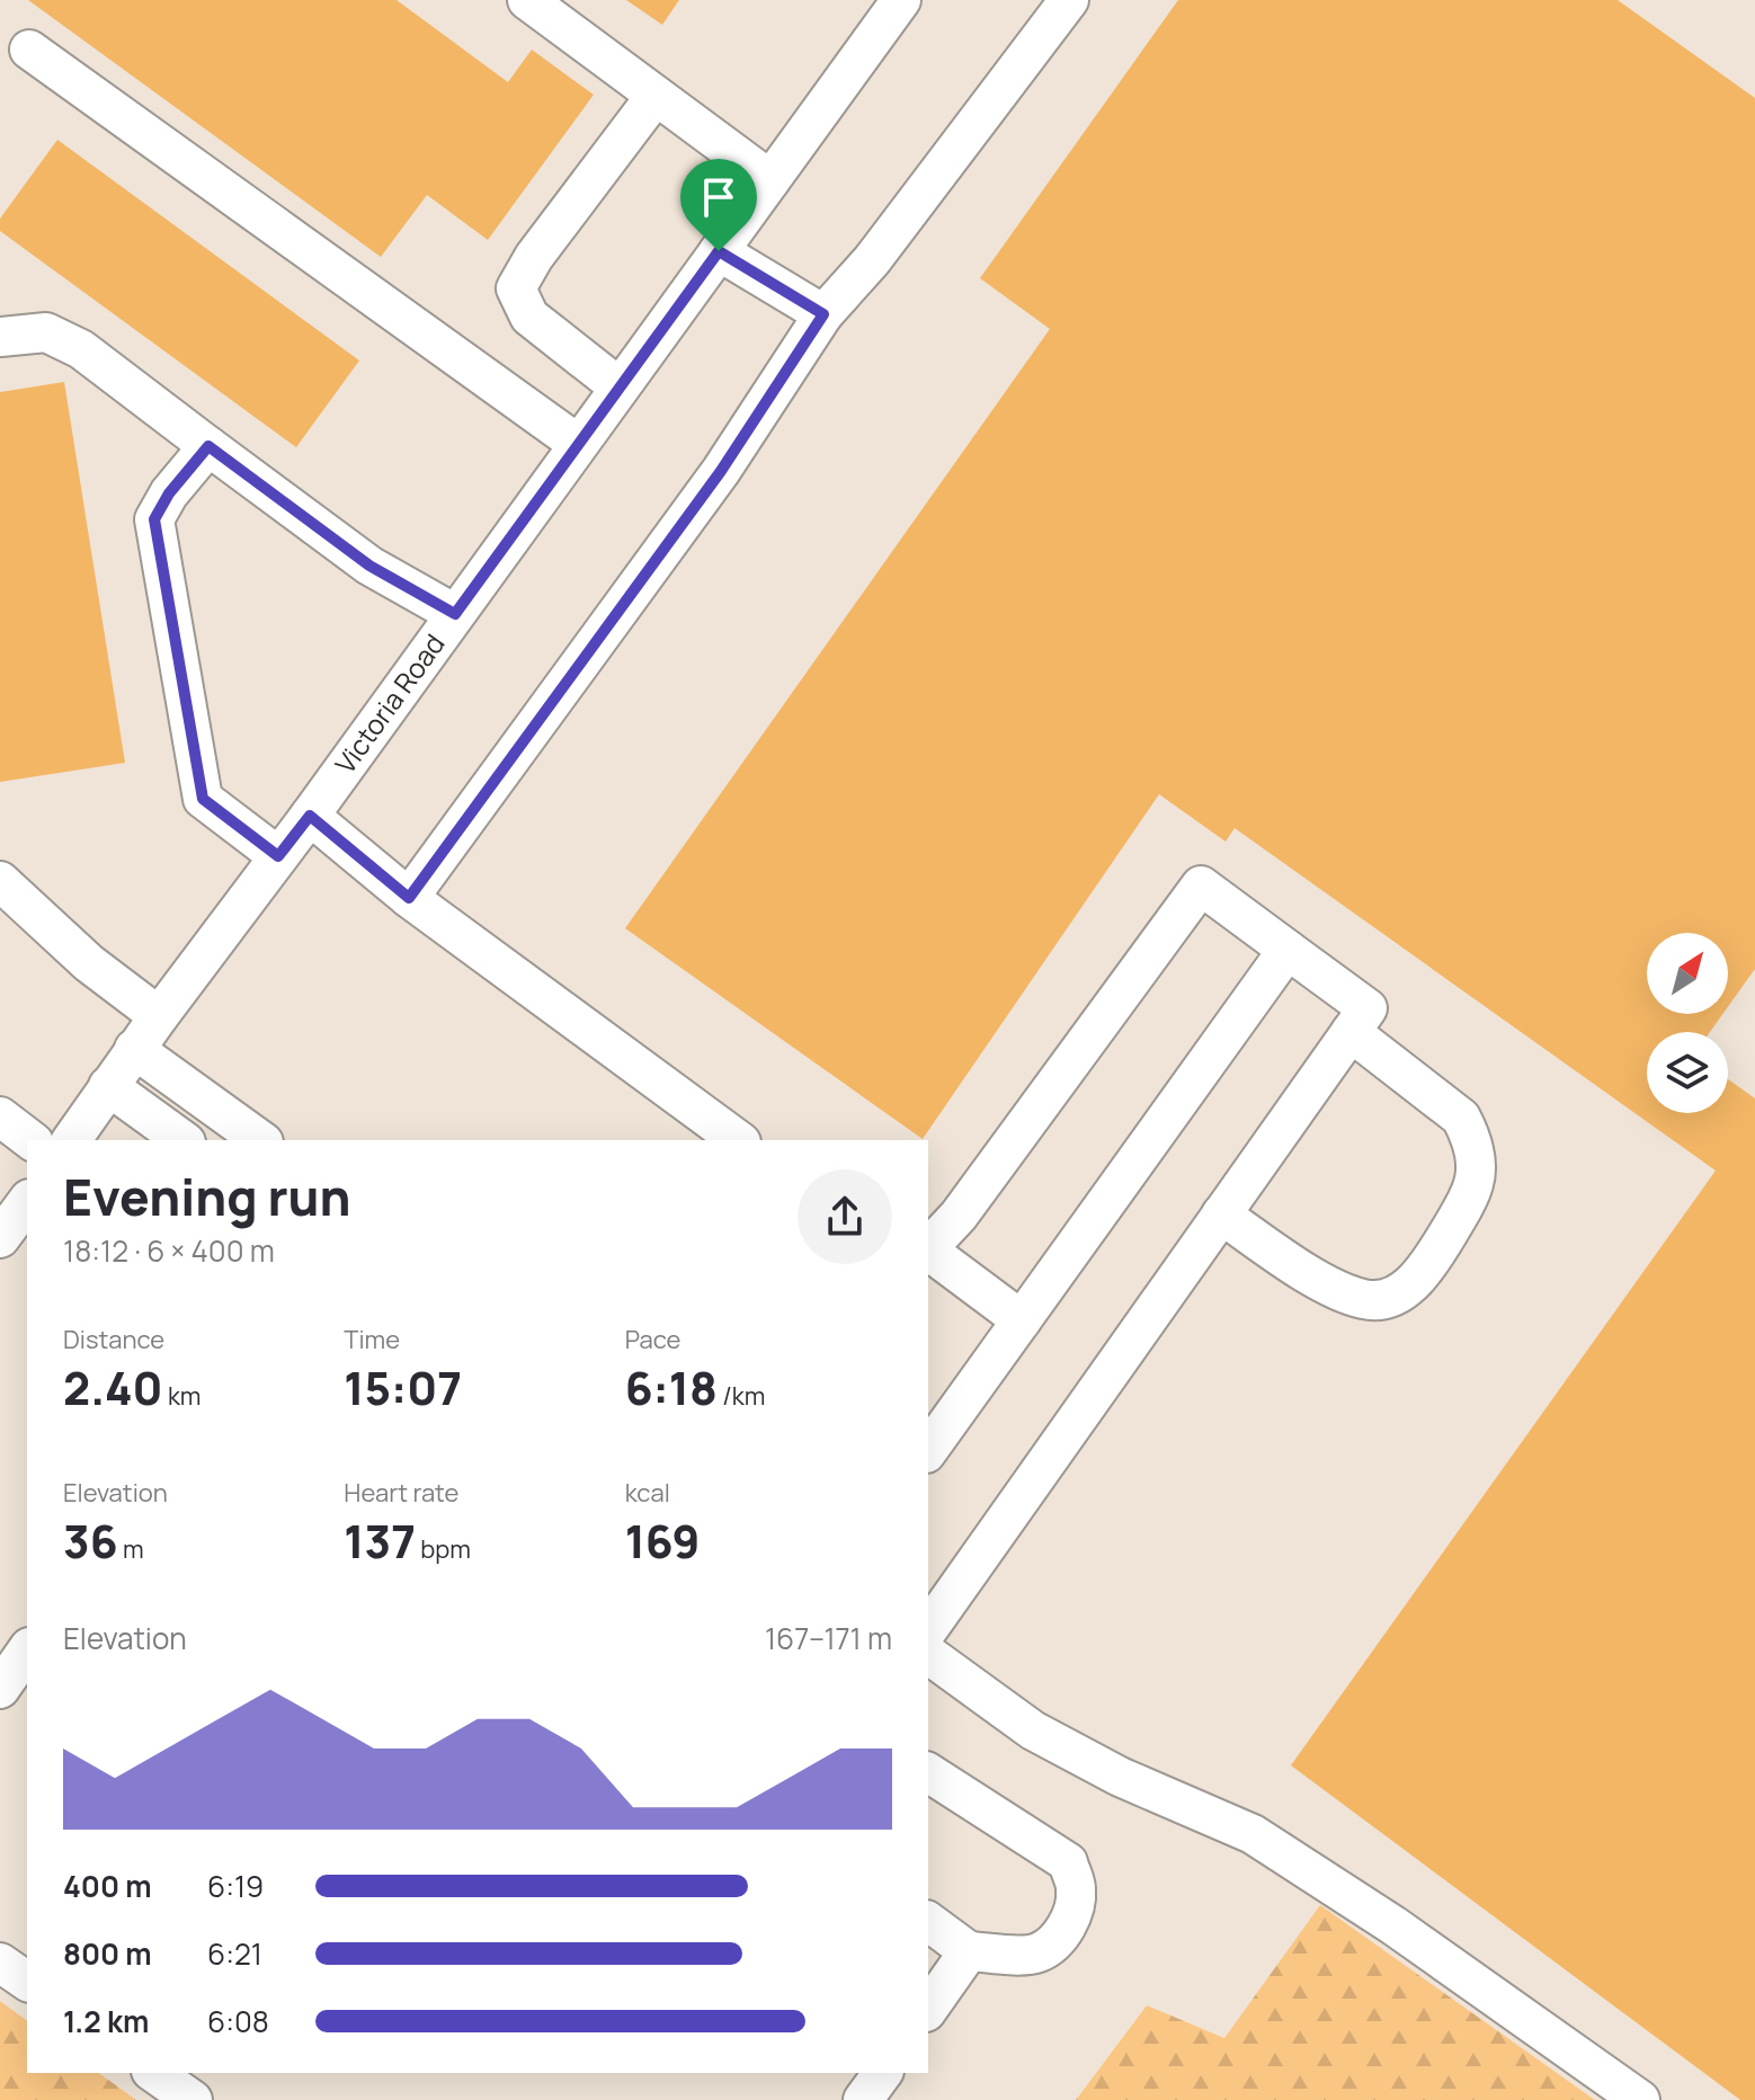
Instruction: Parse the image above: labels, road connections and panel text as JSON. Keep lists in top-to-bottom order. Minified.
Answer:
{"streets":{"street":["Victoria Road"]},"north":"top right","page":{"heading":["Evening run","18:12 · 6 × 400 m"],"stats":[["Distance","2.40 km"],["Time","15:07"],["Pace","6:18 /km"],["Elevation","36 m"],["Heart rate","137 bpm"],["kcal","169"]],"chart":["Elevation","167–171 m"],"list":[{"name":"400 m","note":"6:19"},{"name":"800 m","note":"6:21"},{"name":"1.2 km","note":"6:08"}]}}
